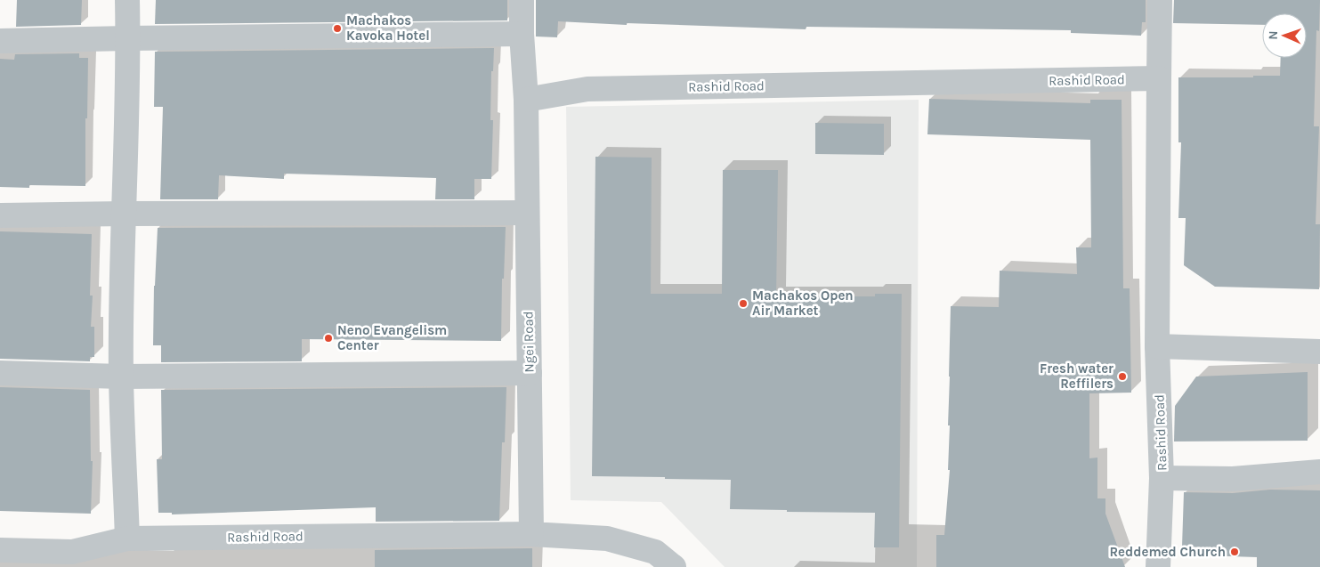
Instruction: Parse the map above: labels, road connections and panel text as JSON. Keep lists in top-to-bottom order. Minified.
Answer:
{"streets":{"street":["Rashid Road","Ngei Road"]},"crossings":[["Rashid Road","Ngei Road"]],"places":["Machakos Kavoka Hotel","Machakos Open Air Market","Neno Evangelism Center","Fresh water Reffilers","Reddemed Church"],"north":"left"}
